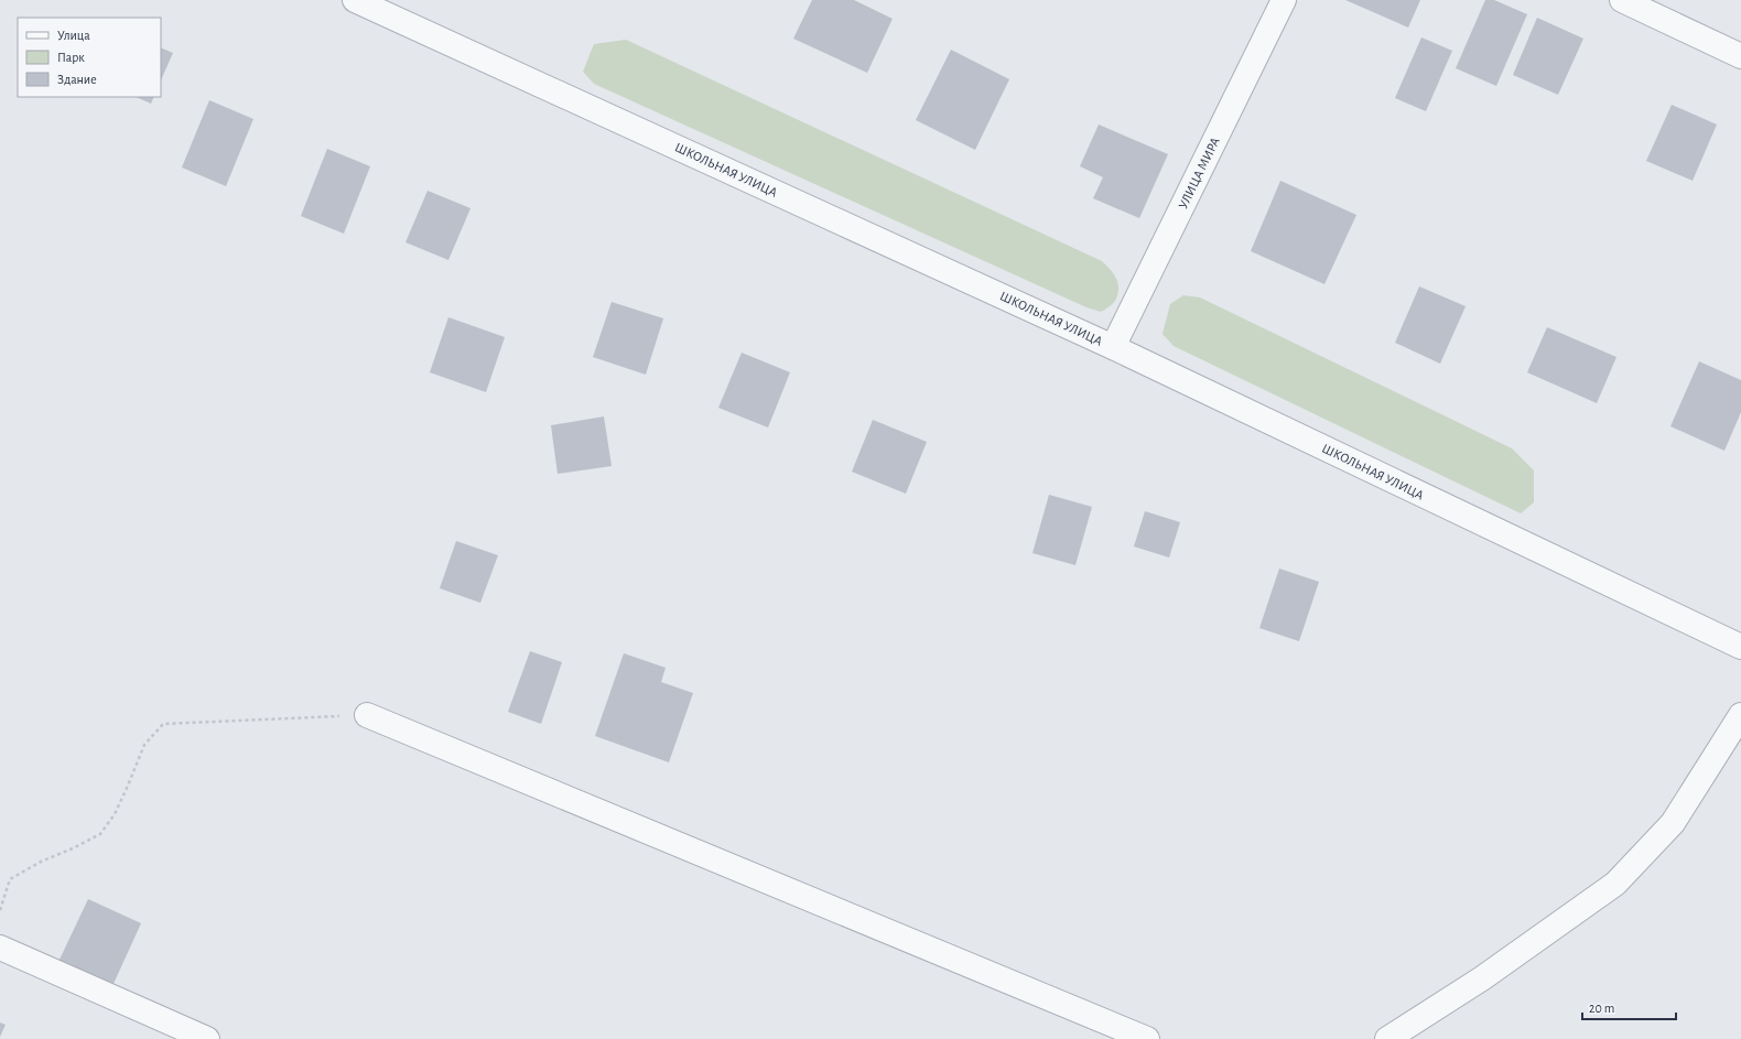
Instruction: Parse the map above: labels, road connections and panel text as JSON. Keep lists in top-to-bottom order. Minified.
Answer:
{"streets":{"street":["ШКОЛЬНАЯ УЛИЦА","УЛИЦА МИРА"]},"crossings":[["ШКОЛЬНАЯ УЛИЦА","УЛИЦА МИРА"]],"legend":["Улица","Парк","Здание"],"scale_bar":"20 m"}
